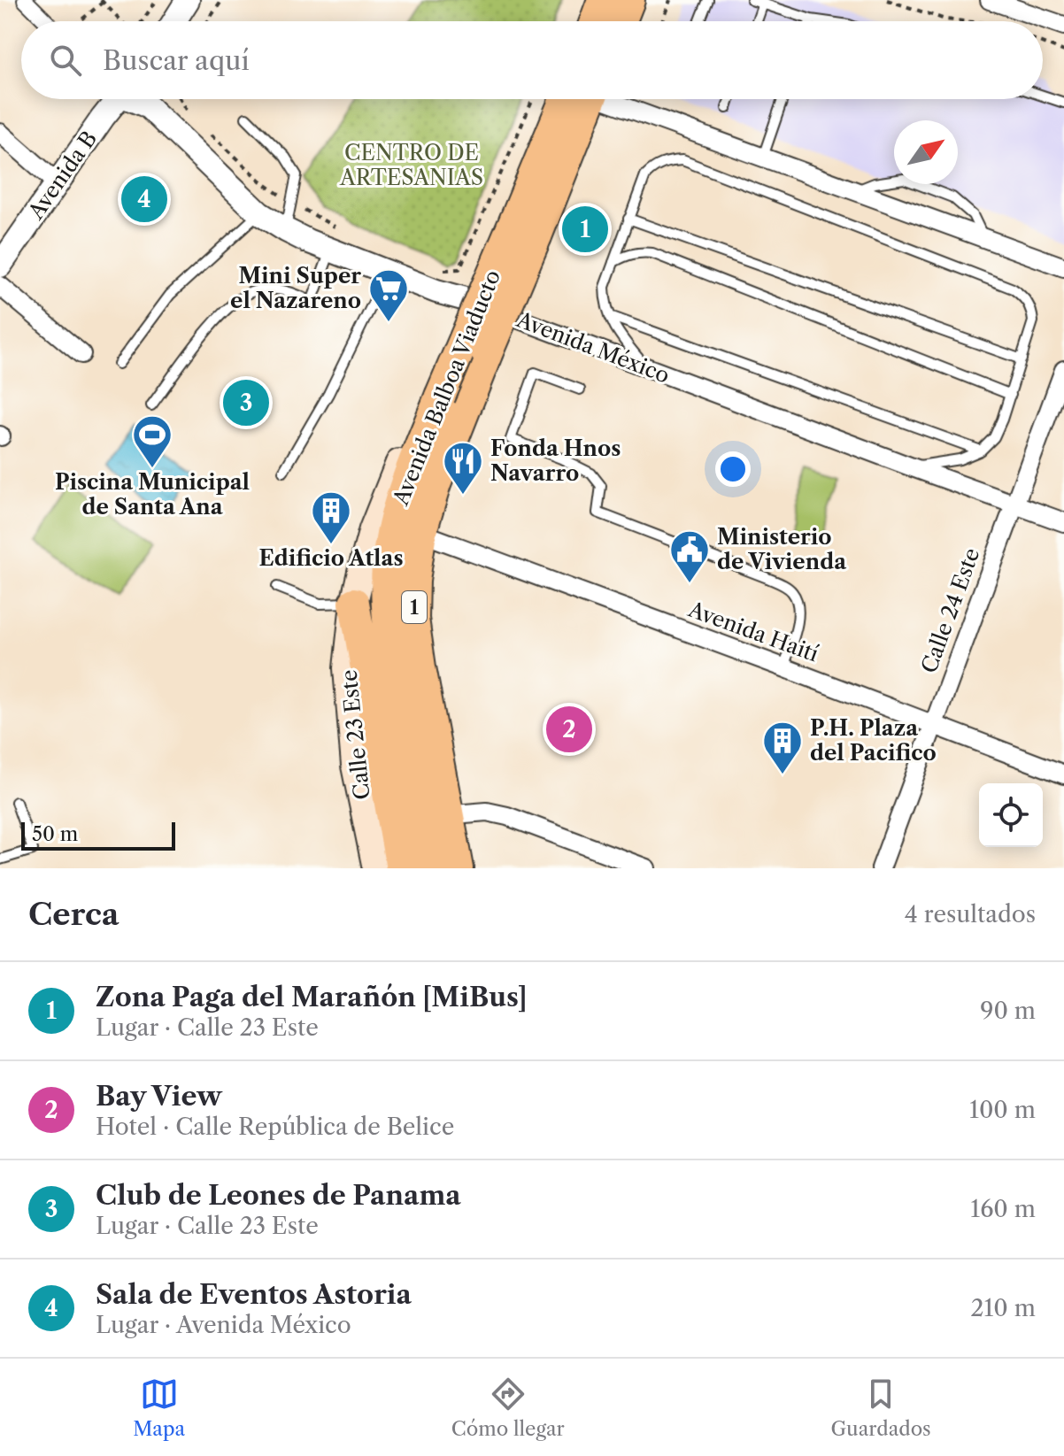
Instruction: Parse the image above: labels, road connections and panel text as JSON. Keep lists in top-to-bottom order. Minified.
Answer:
{"streets":{"highway":["Avenida Balboa Viaducto","1"],"main road":["Calle 23 Este"],"street":["Avenida B","Avenida México","Calle 24 Este","Avenida Haití"]},"crossings":[["Avenida México","1"],["Avenida México","Calle 24 Este"],["Avenida México","Calle 23 Este"],["1","Avenida Haití"],["Calle 24 Este","Avenida Haití"]],"parks":["CENTRO DE ARTESANIAS"],"places":{"supermarket":["Mini Super el Nazareno"],"sports":["Piscina Municipal de Santa Ana"],"restaurant":["Fonda Hnos Navarro"],"building":["Edificio Atlas","P.H. Plaza del Pacifico"],"public building":["Ministerio de Vivienda"]},"scale_bar":"50 m","north":"top right","page":{"search":"Buscar aquí","pins":["4","1","3","2"],"scale":"50 m","heading":["Cerca","4 resultados"],"list":[{"mark":"1","name":"Zona Paga del Marañón [MiBus]","note":"Lugar · Calle 23 Este","value":"90 m"},{"mark":"2","name":"Bay View","note":"Hotel · Calle República de Belice","value":"100 m"},{"mark":"3","name":"Club de Leones de Panama","note":"Lugar · Calle 23 Este","value":"160 m"},{"mark":"4","name":"Sala de Eventos Astoria","note":"Lugar · Avenida México","value":"210 m"}],"nav":["Mapa","Cómo llegar","Guardados"]}}
